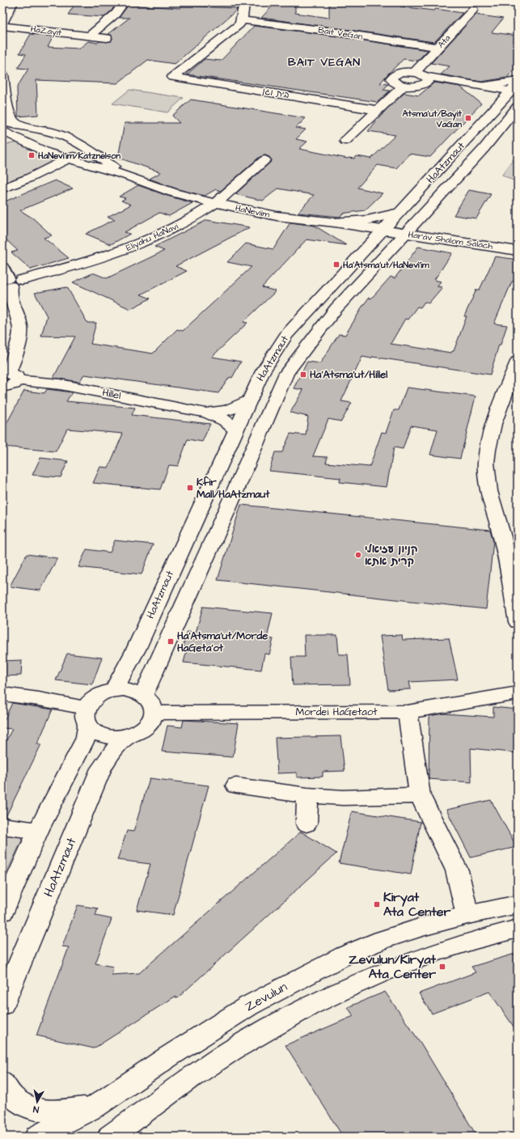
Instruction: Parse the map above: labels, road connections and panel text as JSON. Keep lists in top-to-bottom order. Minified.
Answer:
{"streets":{"street":["HaZayit","Bait VeGan","Ata","HaAtzmaut","HaNeviim","Eliyahu HaNavi","Harav Shalom Salach","Hillel","Mordei HaGetaot","Zevulun"]},"crossings":[["Bait VeGan","Ata"],["HaAtzmaut","HaNeviim"],["HaAtzmaut","Harav Shalom Salach"],["HaAtzmaut","Hillel"],["HaAtzmaut","Mordei HaGetaot"],["HaNeviim","Eliyahu HaNavi"],["HaNeviim","Harav Shalom Salach"]],"districts":["BAIT VEGAN"],"places":{"transit":["Atsma'ut/Bayit VaGan","HaNevi'im/Katznelson","Ha'Atsma'ut/HaNevi'im","Ha'Atsma'ut/Hillel","Kfir Mall/HaAtzmaut","Ha'Atsma'ut/Morde HaGeta'ot","Kiryat Ata Center","Zevulun/Kiryat Ata Center"],"other":["קניון עזיאלי קרית אתא"]},"north":"bottom"}
